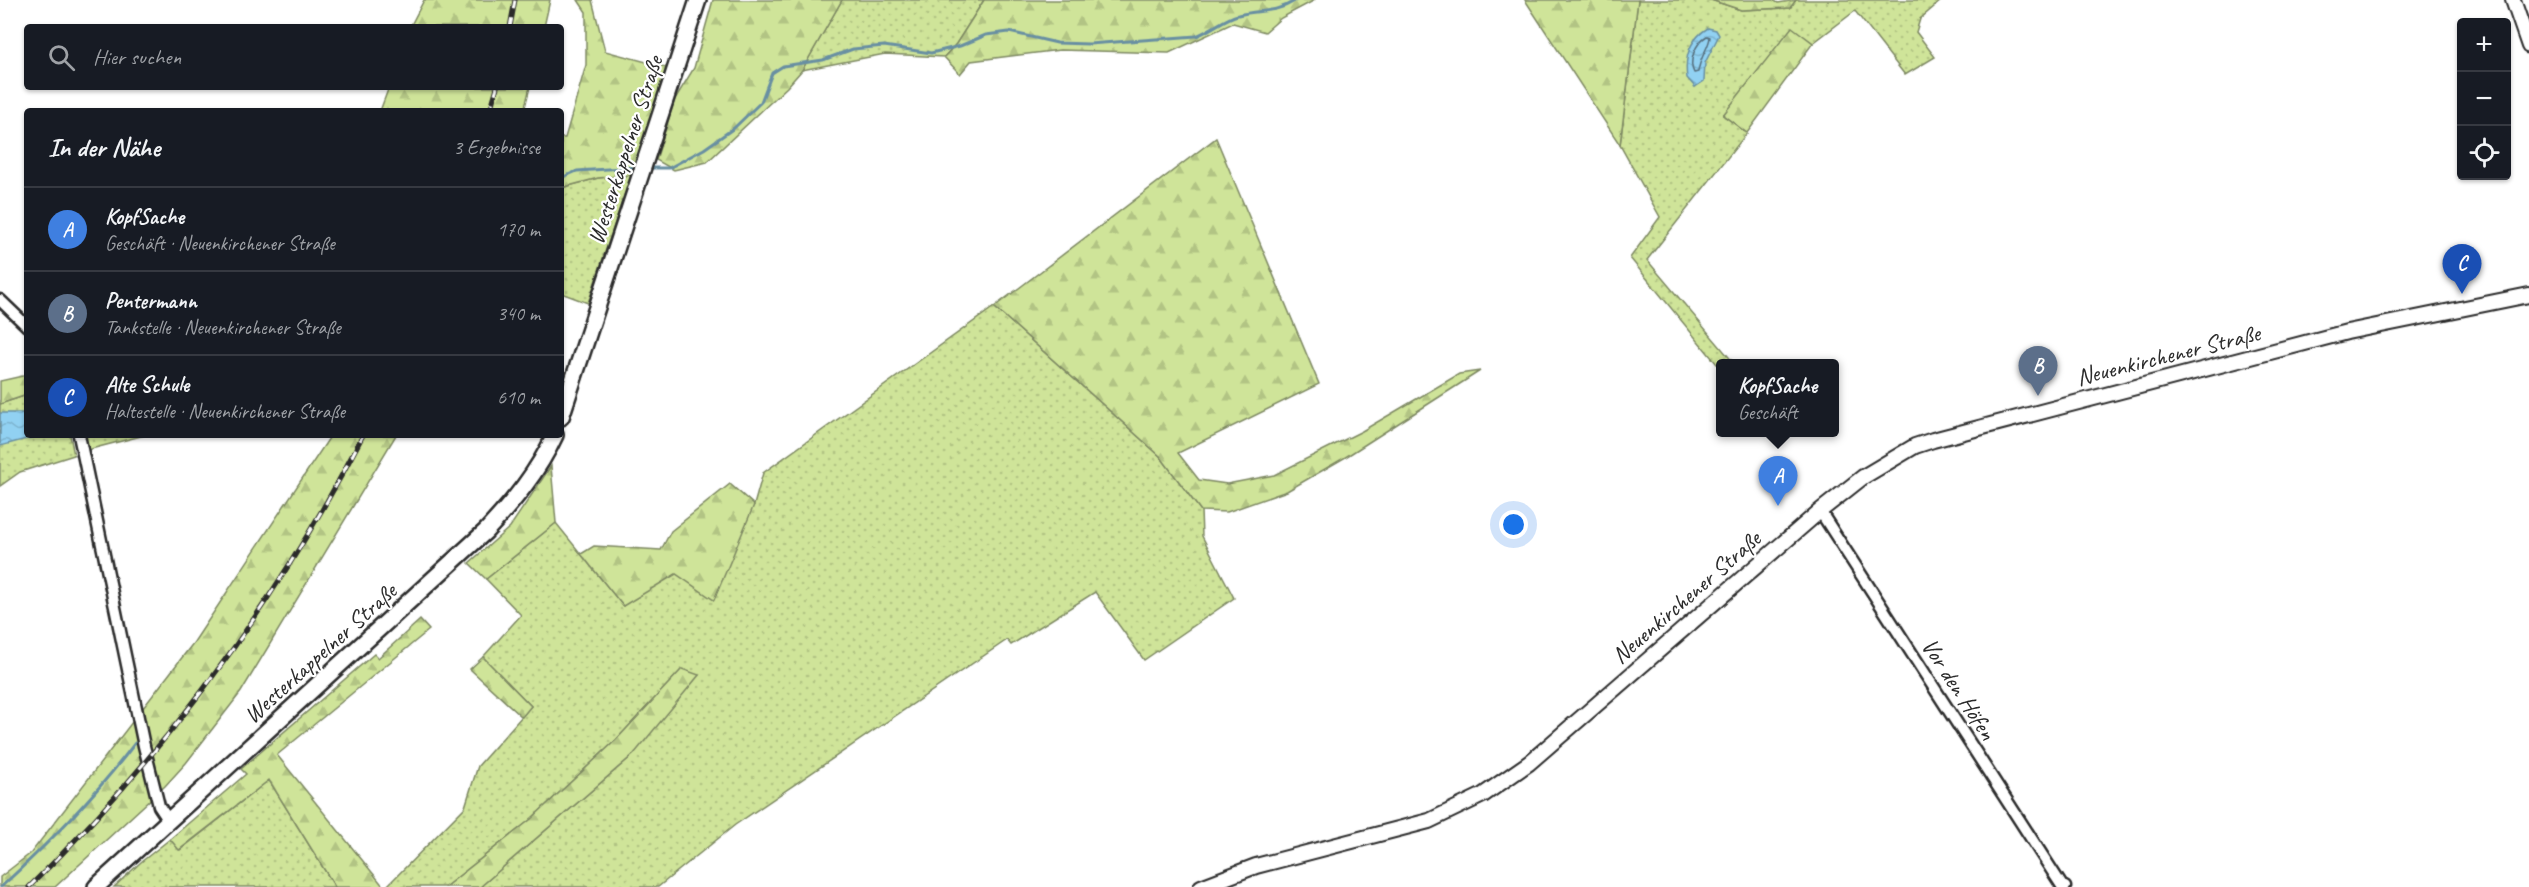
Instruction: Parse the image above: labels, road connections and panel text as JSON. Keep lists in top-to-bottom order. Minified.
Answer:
{"streets":{"main road":["Westerkappelner Straße"],"street":["Neuenkirchener Straße","Vor den Höfen"]},"crossings":[["Neuenkirchener Straße","Vor den Höfen"]],"page":{"map_buttons":["+","−"],"search":"Hier suchen","heading":["In der Nähe","3 Ergebnisse"],"list":[{"mark":"A","name":"KopfSache","note":"Geschäft · Neuenkirchener Straße","value":"170 m"},{"mark":"B","name":"Pentermann","note":"Tankstelle · Neuenkirchener Straße","value":"340 m"},{"mark":"C","name":"Alte Schule","note":"Haltestelle · Neuenkirchener Straße","value":"610 m"}],"pins":["C","B","A"],"popup":["KopfSache","Geschäft"]}}
